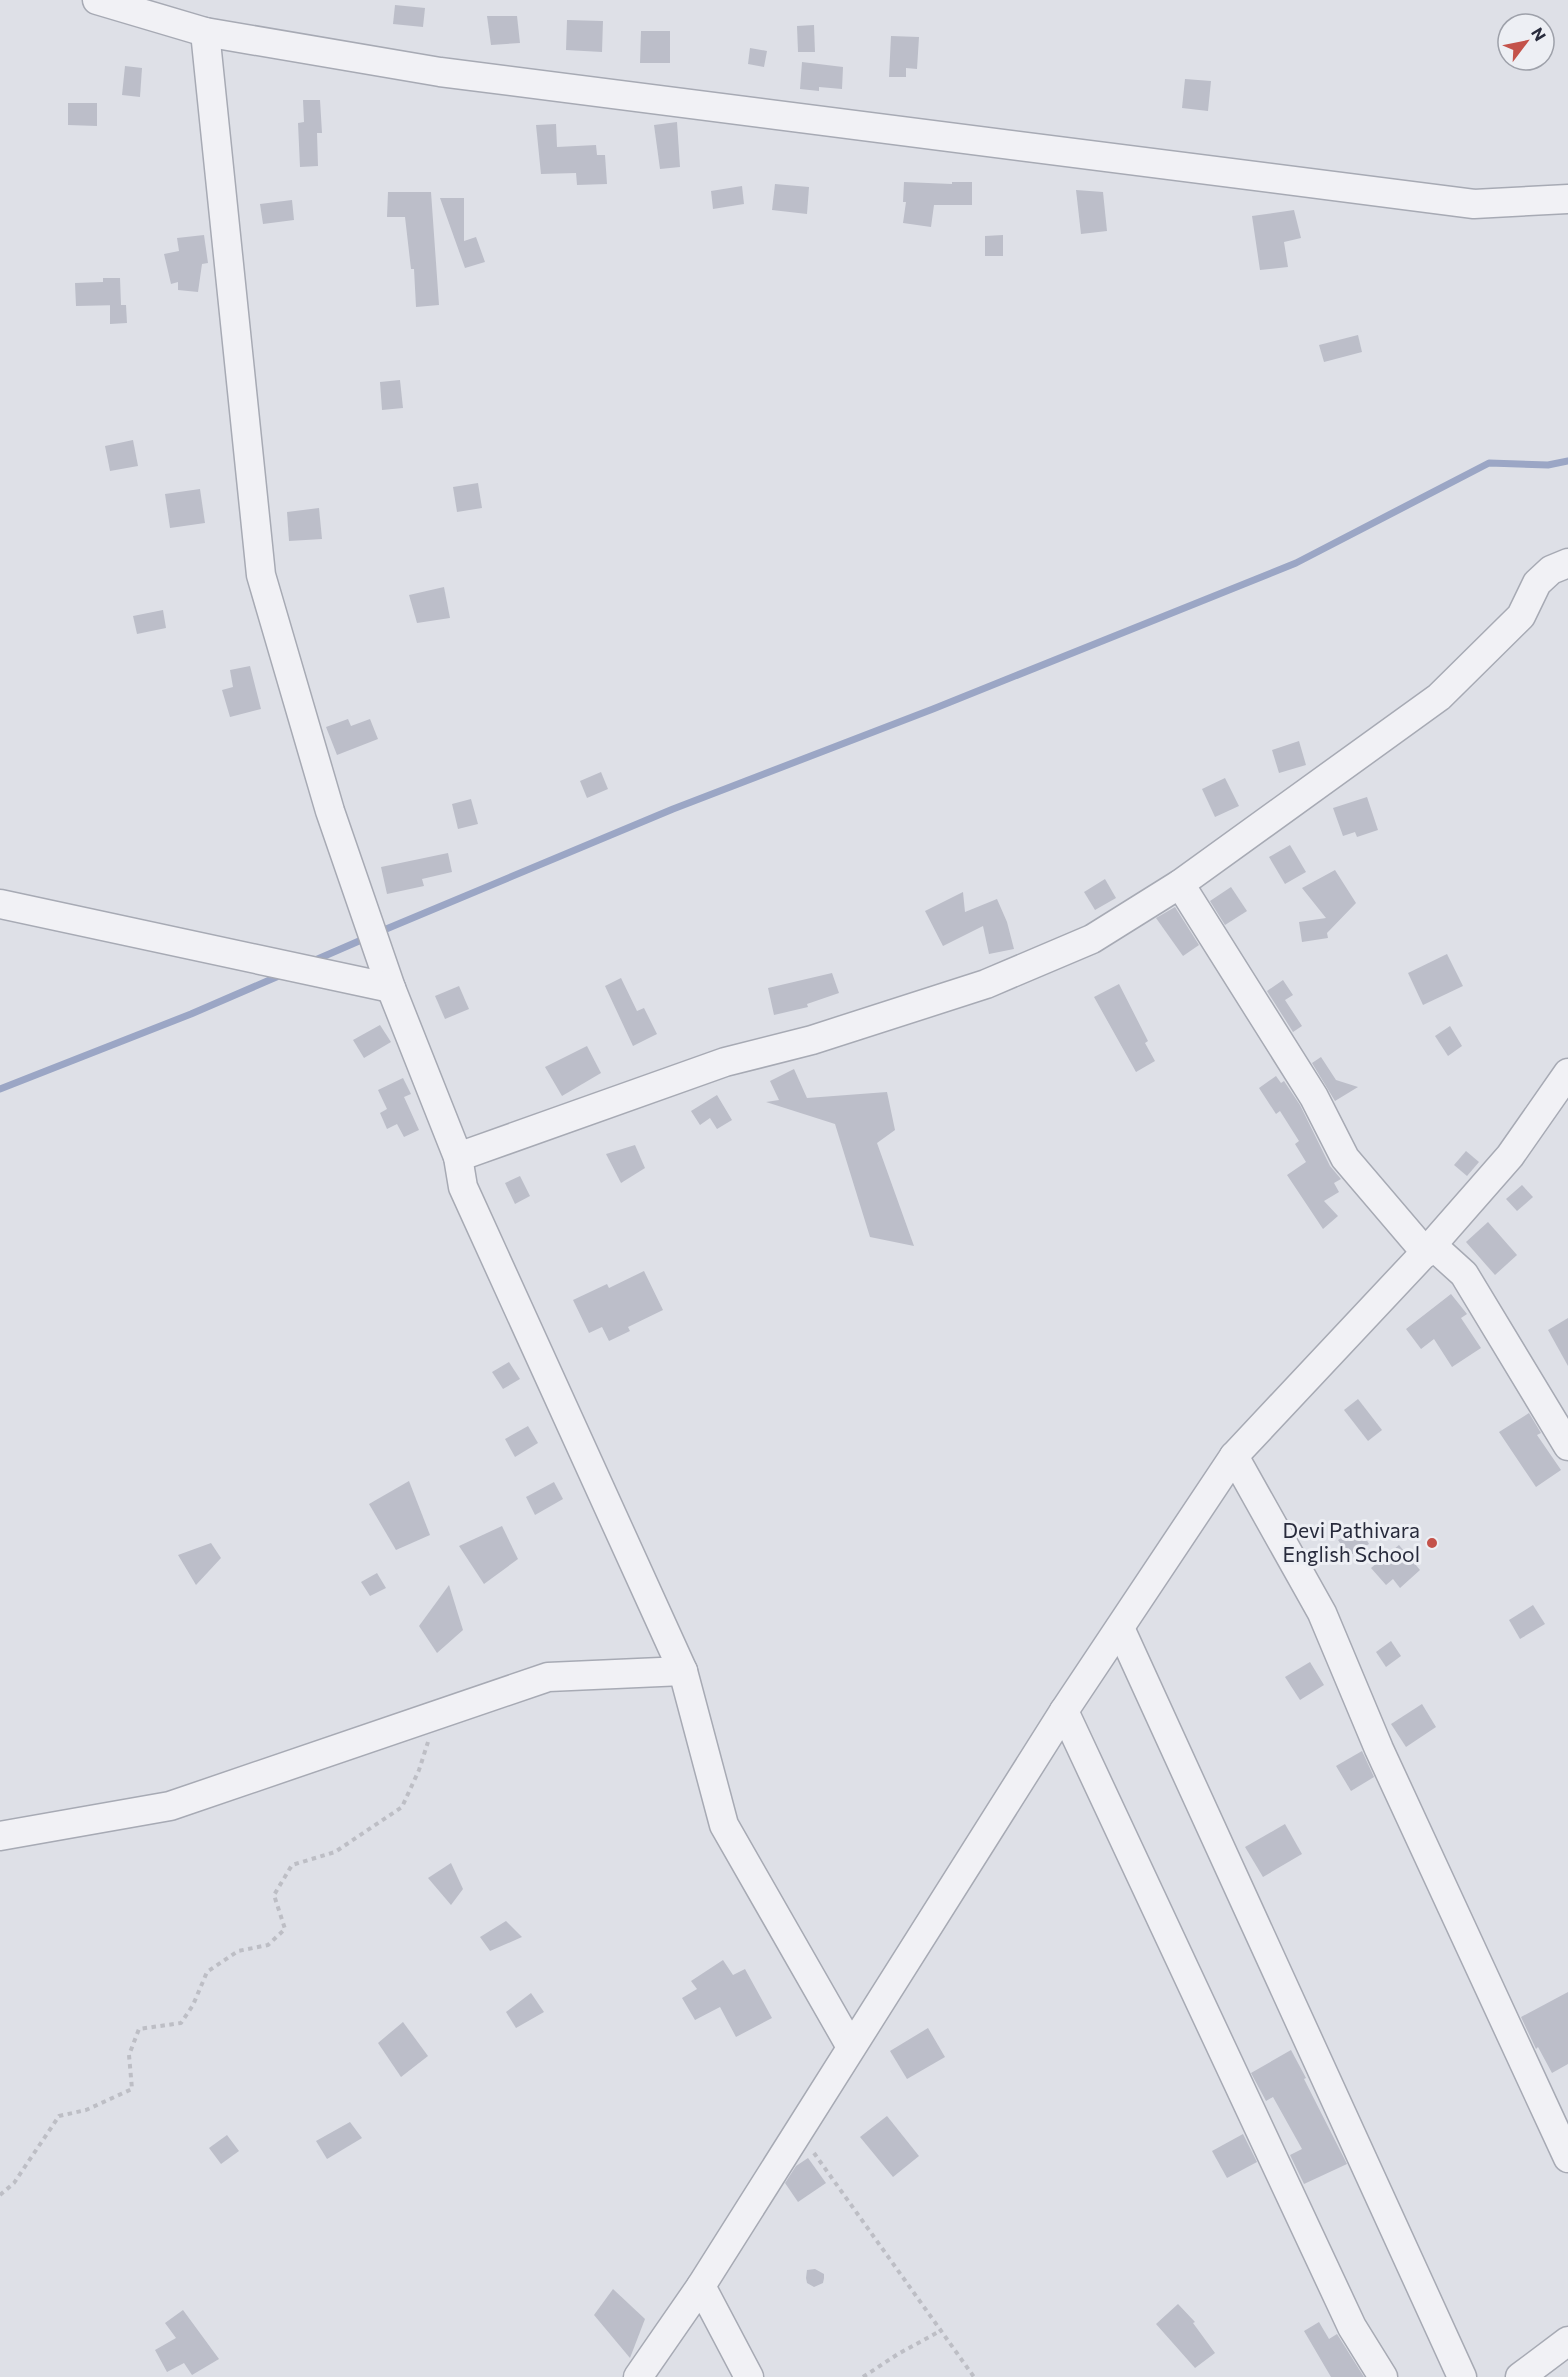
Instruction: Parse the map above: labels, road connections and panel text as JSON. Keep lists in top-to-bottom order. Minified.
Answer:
{"places":["Devi Pathivara English School"],"north":"top right"}
